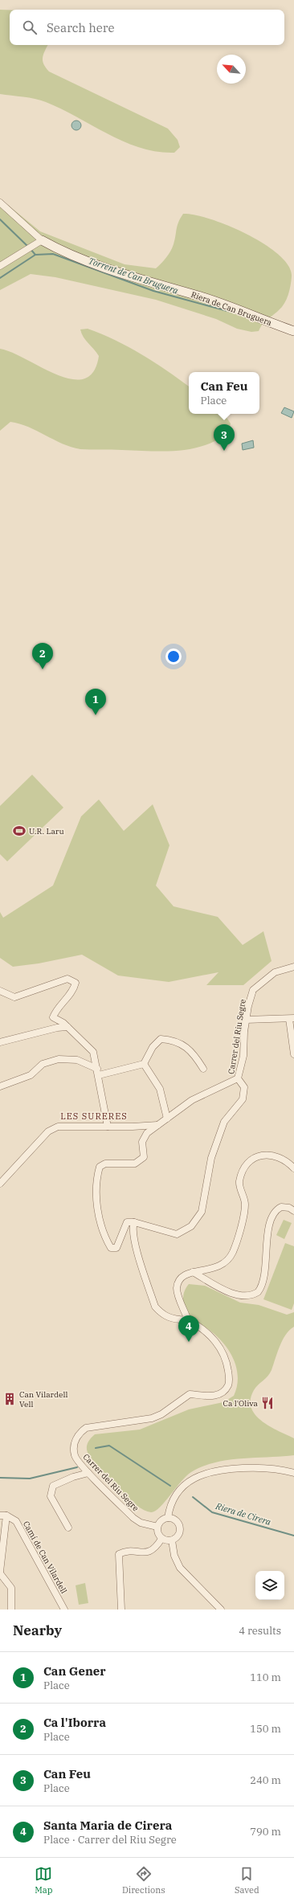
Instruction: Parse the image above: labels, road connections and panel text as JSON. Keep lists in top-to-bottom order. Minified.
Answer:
{"streets":{"street":["Riera de Can Bruguera","Carrer del Riu Segre","Camí de Can Vilardell"]},"districts":["LES SURERES"],"water":["Torrent de Can Bruguera","Riera de Cirera"],"places":{"sports":["U.R. Laru"],"building":["Can Vilardell Vell"],"restaurant":["Ca l'Oliva"]},"north":"top left","page":{"search":"Search here","popup":["Can Feu","Place"],"pins":["3","2","1","4"],"heading":["Nearby","4 results"],"list":[{"mark":"1","name":"Can Gener","note":"Place","value":"110 m"},{"mark":"2","name":"Ca l'Iborra","note":"Place","value":"150 m"},{"mark":"3","name":"Can Feu","note":"Place","value":"240 m"},{"mark":"4","name":"Santa Maria de Cirera","note":"Place · Carrer del Riu Segre","value":"790 m"}],"nav":["Map","Directions","Saved"]}}
